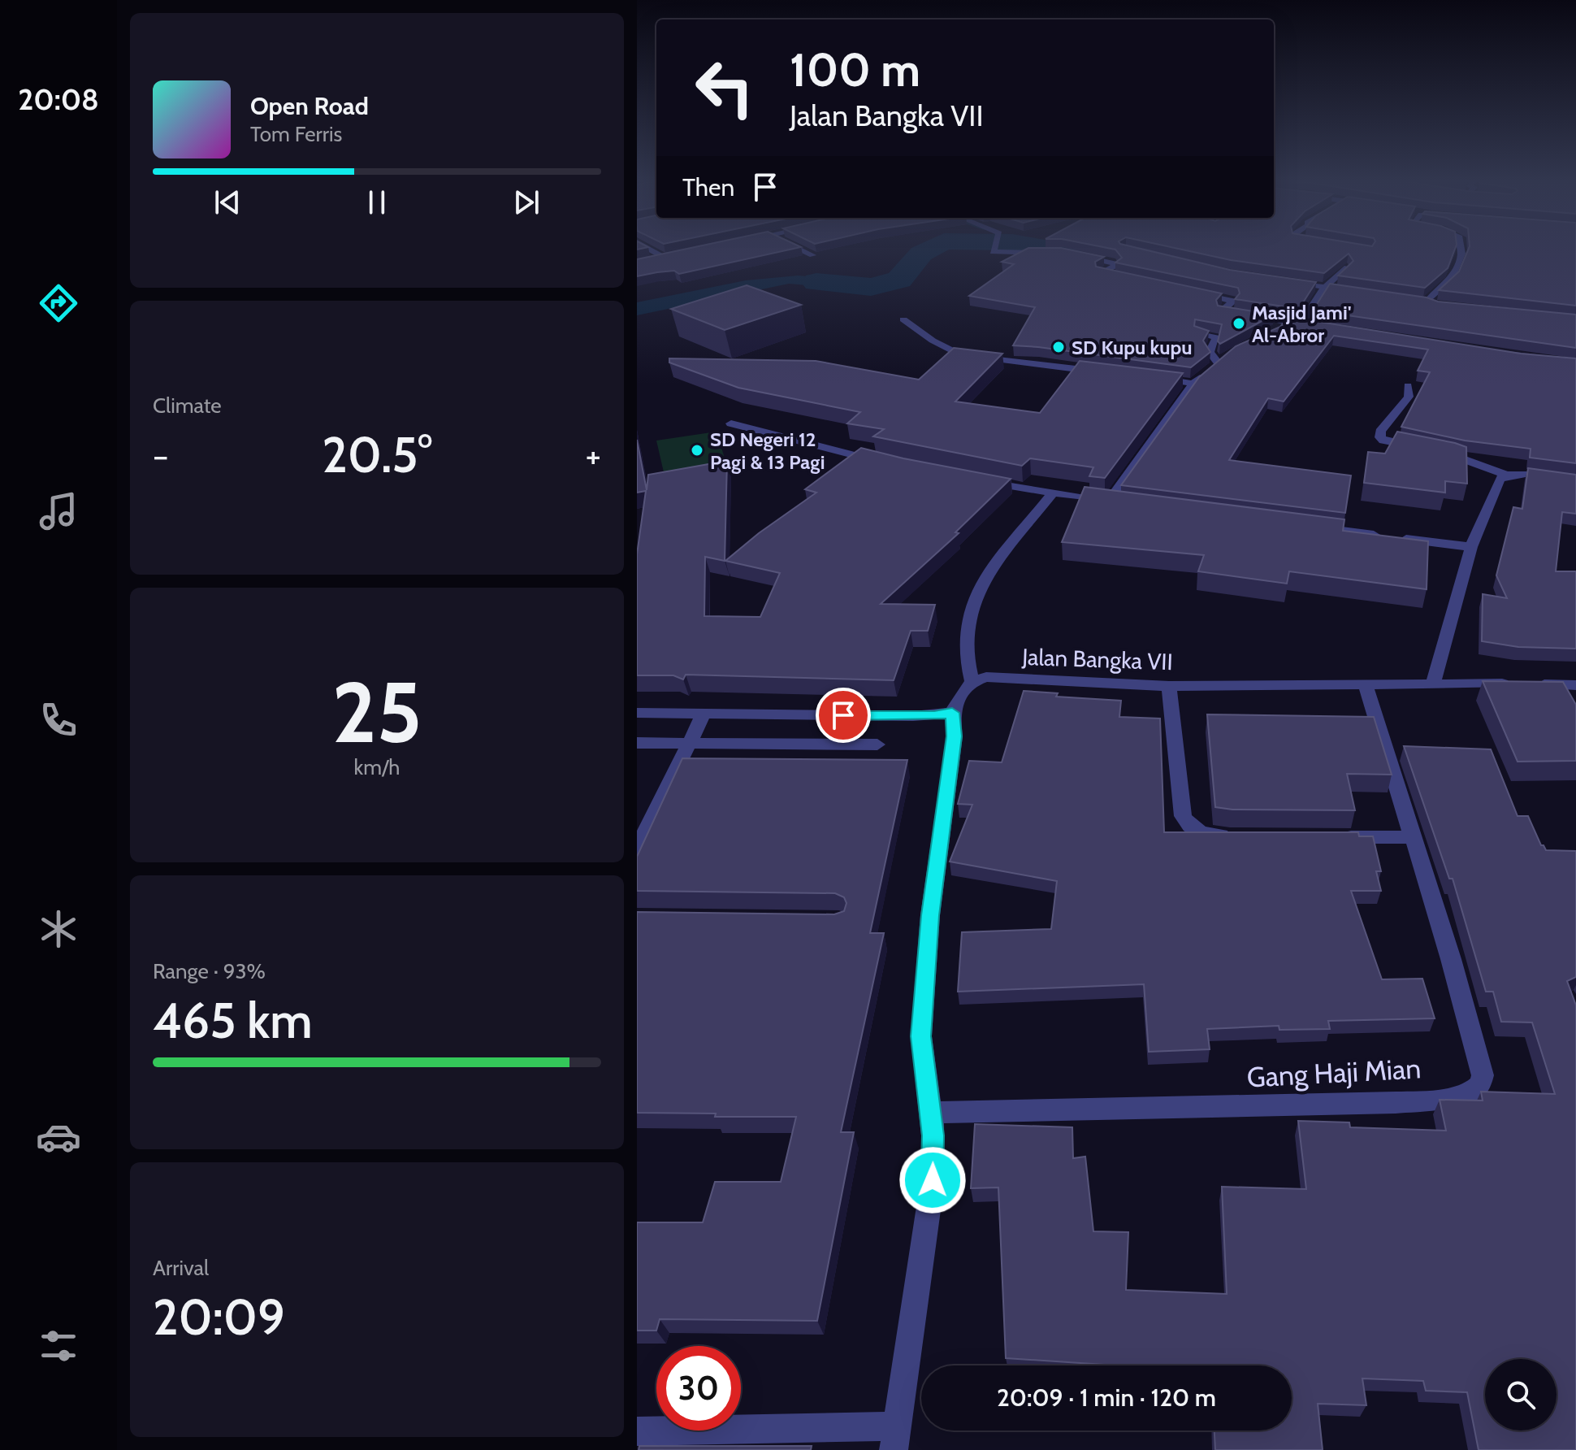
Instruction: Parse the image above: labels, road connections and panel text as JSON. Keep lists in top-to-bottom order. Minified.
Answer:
{"streets":{"street":["Jalan Bangka VII","Gang Haji Mian"]},"places":["Masjid Jami' Al-Abror","SD Kupu kupu","SD Negeri 12 Pagi & 13 Pagi"],"page":{"tabs":"20:08","turn":["100 m","Jalan Bangka VII"],"song":["Open Road","Tom Ferris"],"then":"Then","tile":["Climate",["25","km/h"],["Range · 93%","465 km"],["Arrival","20:09"]],"heat":["−","20.5°","+"],"limit":"30","trip":"20:09 · 1 min · 120 m"}}
